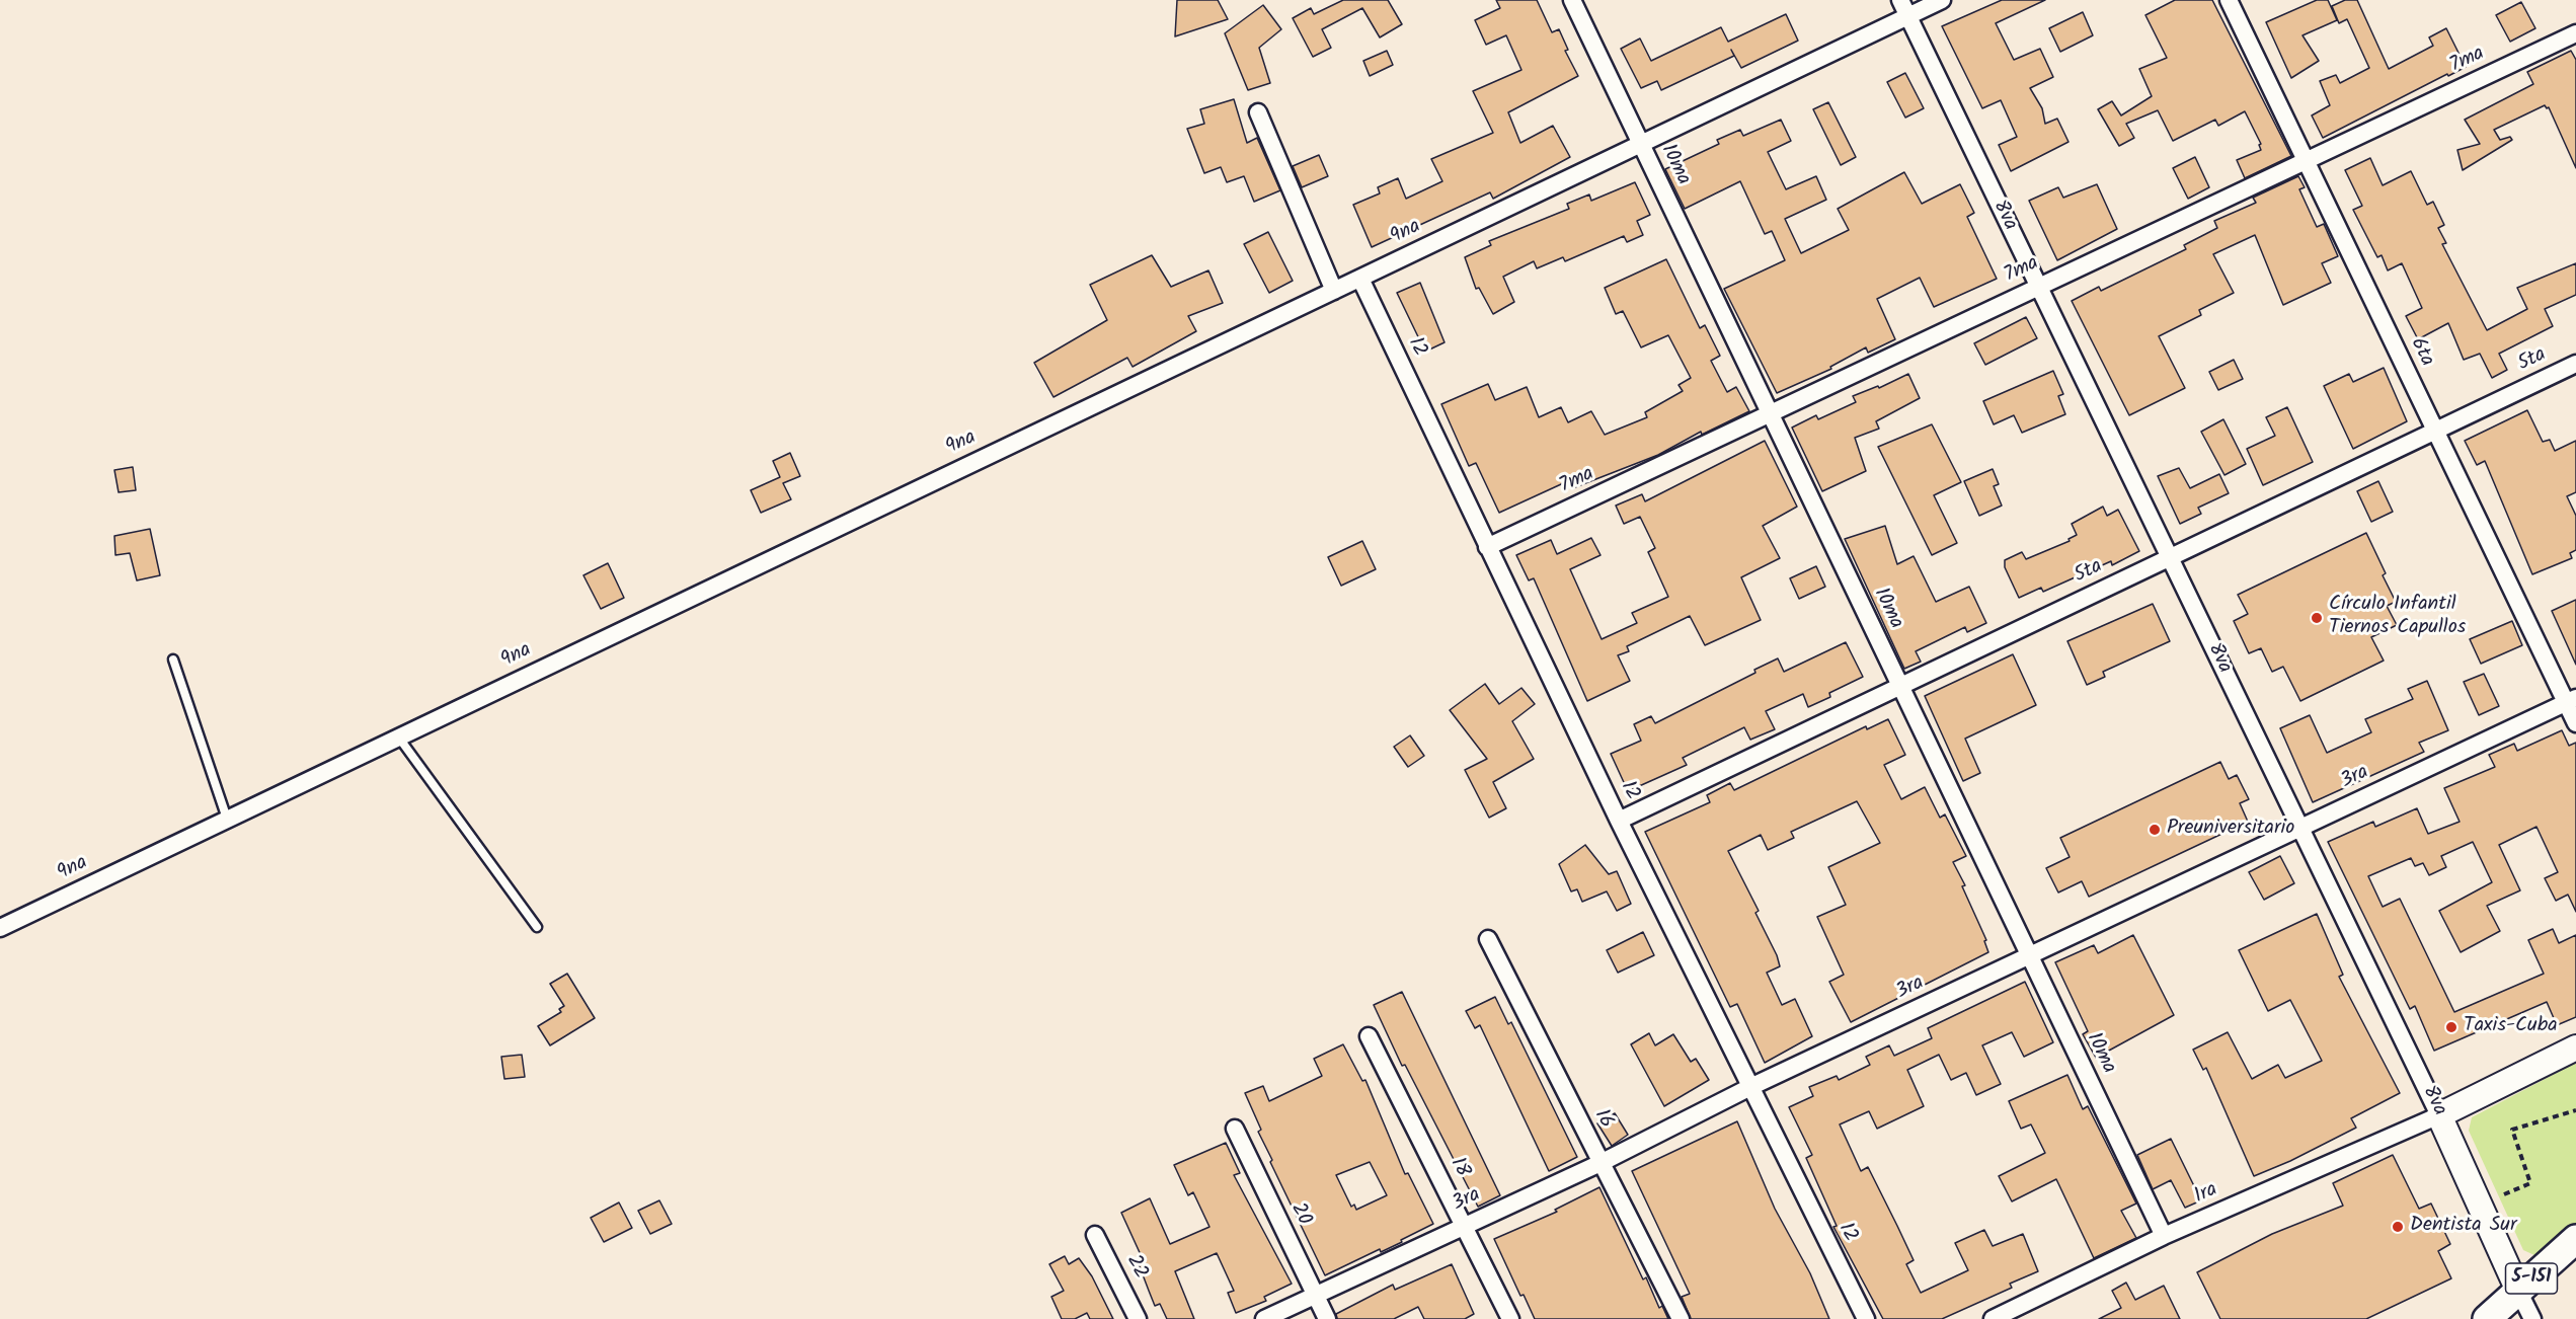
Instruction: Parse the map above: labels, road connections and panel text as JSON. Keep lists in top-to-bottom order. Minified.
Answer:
{"streets":{"main road":["5-151"],"street":["7ma","10ma","8va","9na","12","6ta","5ta","3ra","16","18","1ra","20","22"]},"crossings":[["7ma","10ma"],["7ma","8va"],["7ma","12"],["7ma","6ta"],["10ma","9na"],["10ma","5ta"],["10ma","3ra"],["10ma","1ra"],["8va","9na"],["8va","5ta"],["8va","3ra"],["8va","1ra"],["8va","5-151"],["9na","12"],["12","5ta"],["12","3ra"],["6ta","5ta"],["6ta","3ra"],["3ra","16"],["3ra","18"],["3ra","20"]],"places":["Círculo Infantil Tiernos Capullos","Preuniversitario","Taxis-Cuba","Dentista Sur"]}
